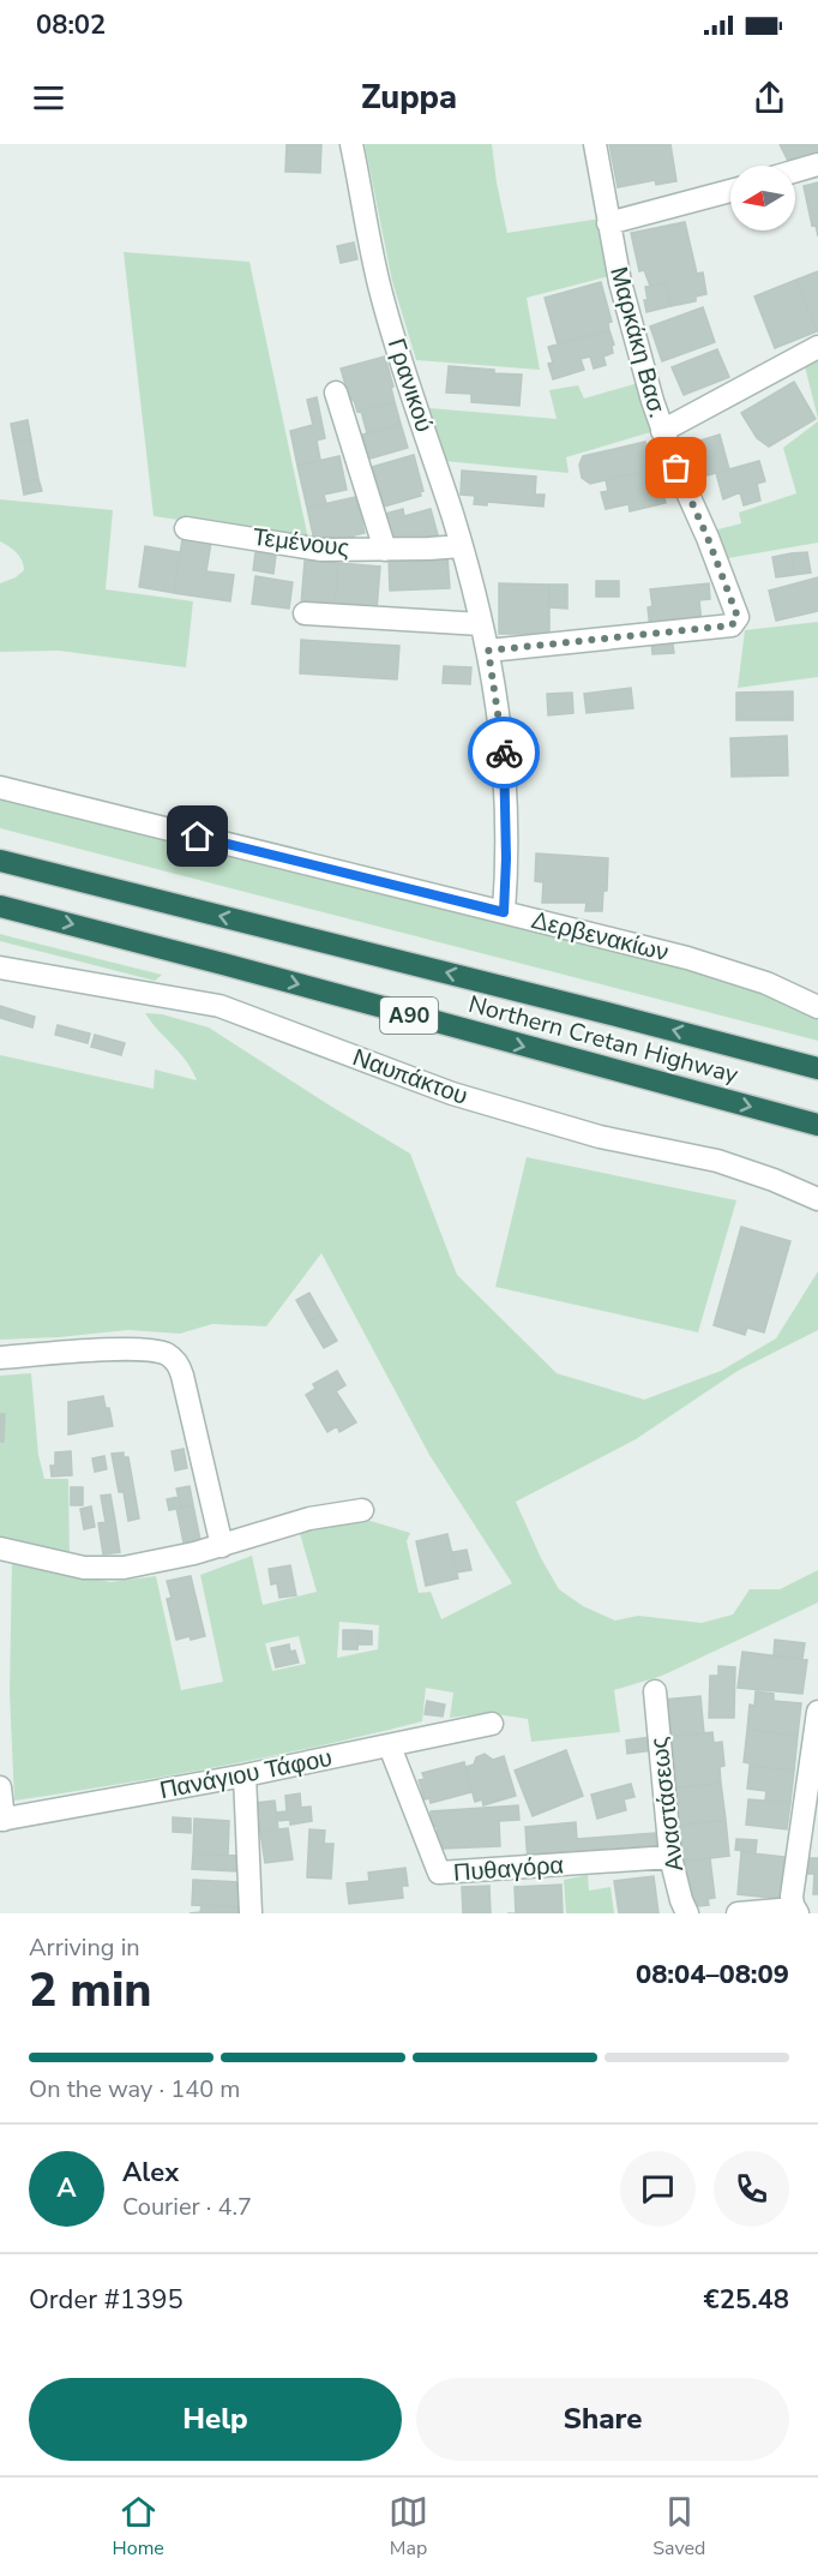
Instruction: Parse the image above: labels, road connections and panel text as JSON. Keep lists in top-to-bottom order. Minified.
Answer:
{"streets":{"highway":["Α90","Northern Cretan Highway"],"street":["Μαρκάκη Βασ.","Γρανικού","Τεμένους","Δερβενακίων","Ναυπάκτου","Πανάγιου Τάφου","Αναστάσεως","Πυθαγόρα"]},"crossings":[["Μαρκάκη Βασ.","Γρανικού"],["Γρανικού","Τεμένους"],["Γρανικού","Δερβενακίων"],["Πανάγιου Τάφου","Πυθαγόρα"],["Αναστάσεως","Πυθαγόρα"]],"north":"left","page":{"status":"08:02","header":"Zuppa","heading":["2 min","Arriving in","08:04–08:09"],"panel":["Alex","Courier · 4.7","Order #1395","€25.48"],"bar":"On the way · 140 m","round":"A","buttons":["Help","Share"],"tabs":["Home","Map","Saved"]}}
